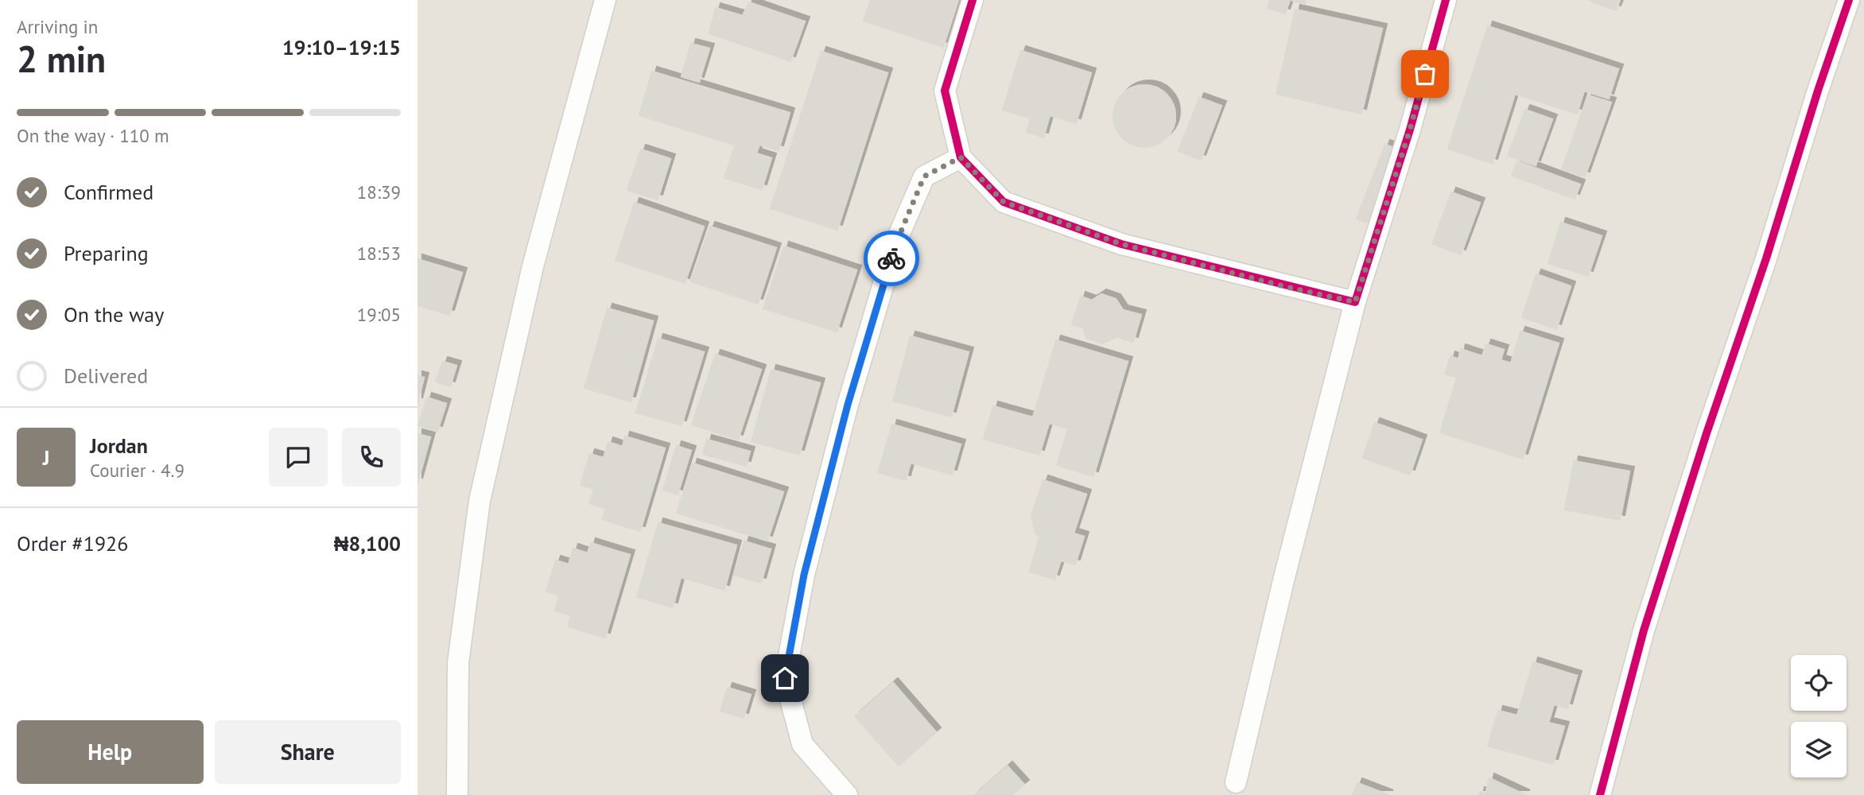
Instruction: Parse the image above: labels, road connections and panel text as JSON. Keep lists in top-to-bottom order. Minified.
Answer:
{"page":{"heading":["2 min","Arriving in","19:10–19:15"],"panel":["Jordan","Courier · 4.9","Order #1926","₦8,100"],"bar":"On the way · 110 m","list":[["Confirmed","18:39"],["Preparing","18:53"],["On the way","19:05"],"Delivered"],"round":"J","buttons":["Help","Share"]}}
